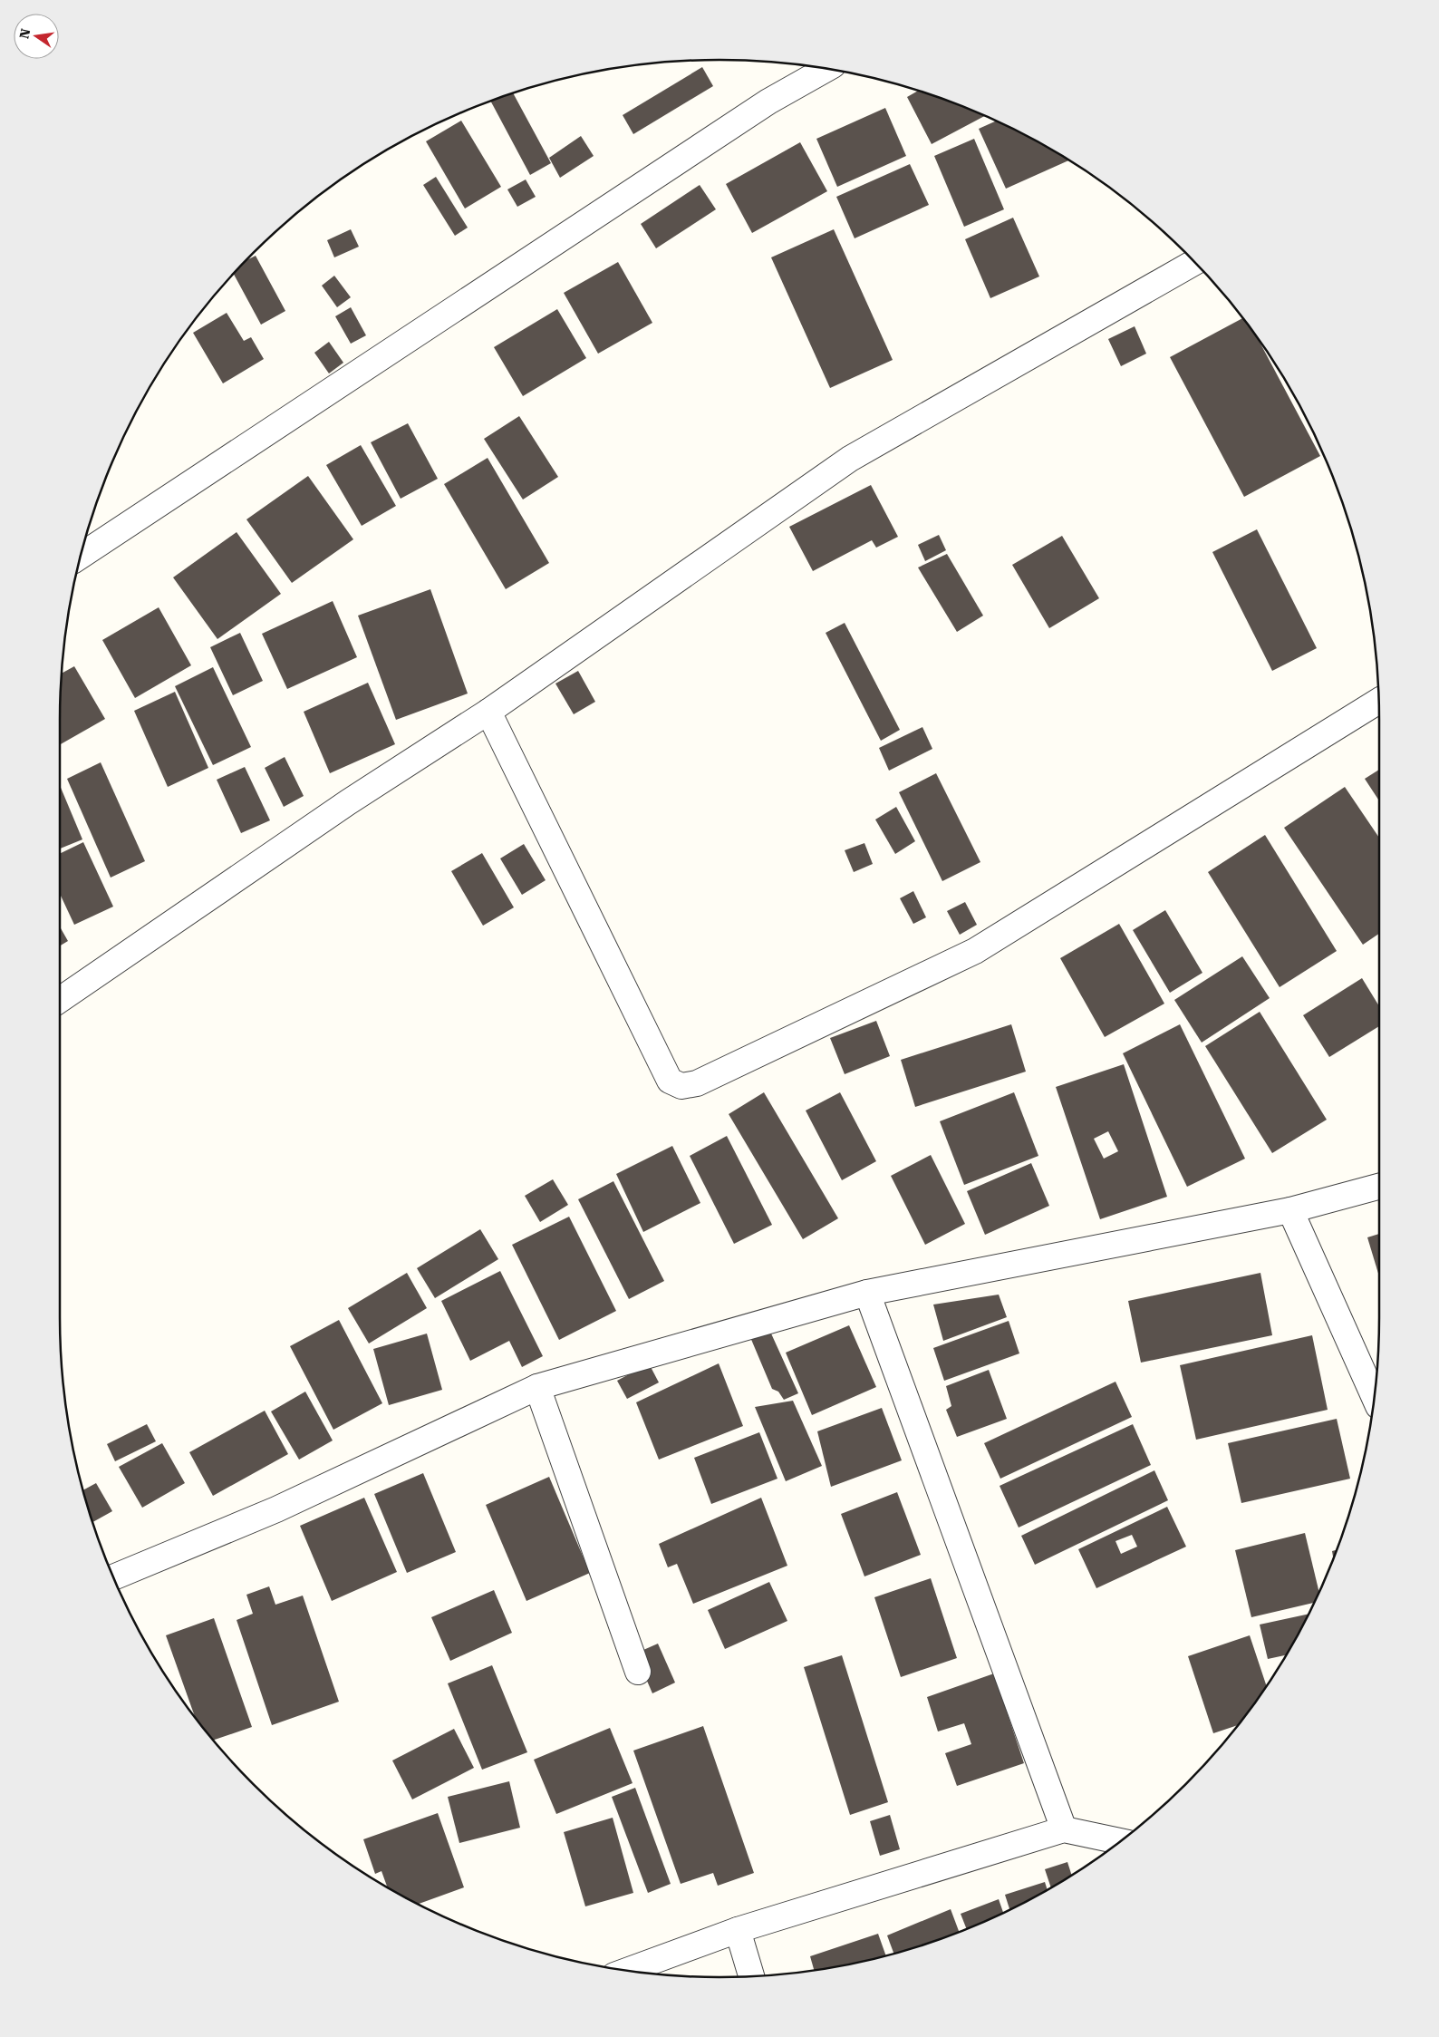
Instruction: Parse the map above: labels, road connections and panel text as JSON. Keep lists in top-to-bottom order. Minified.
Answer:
{"north":"left"}
